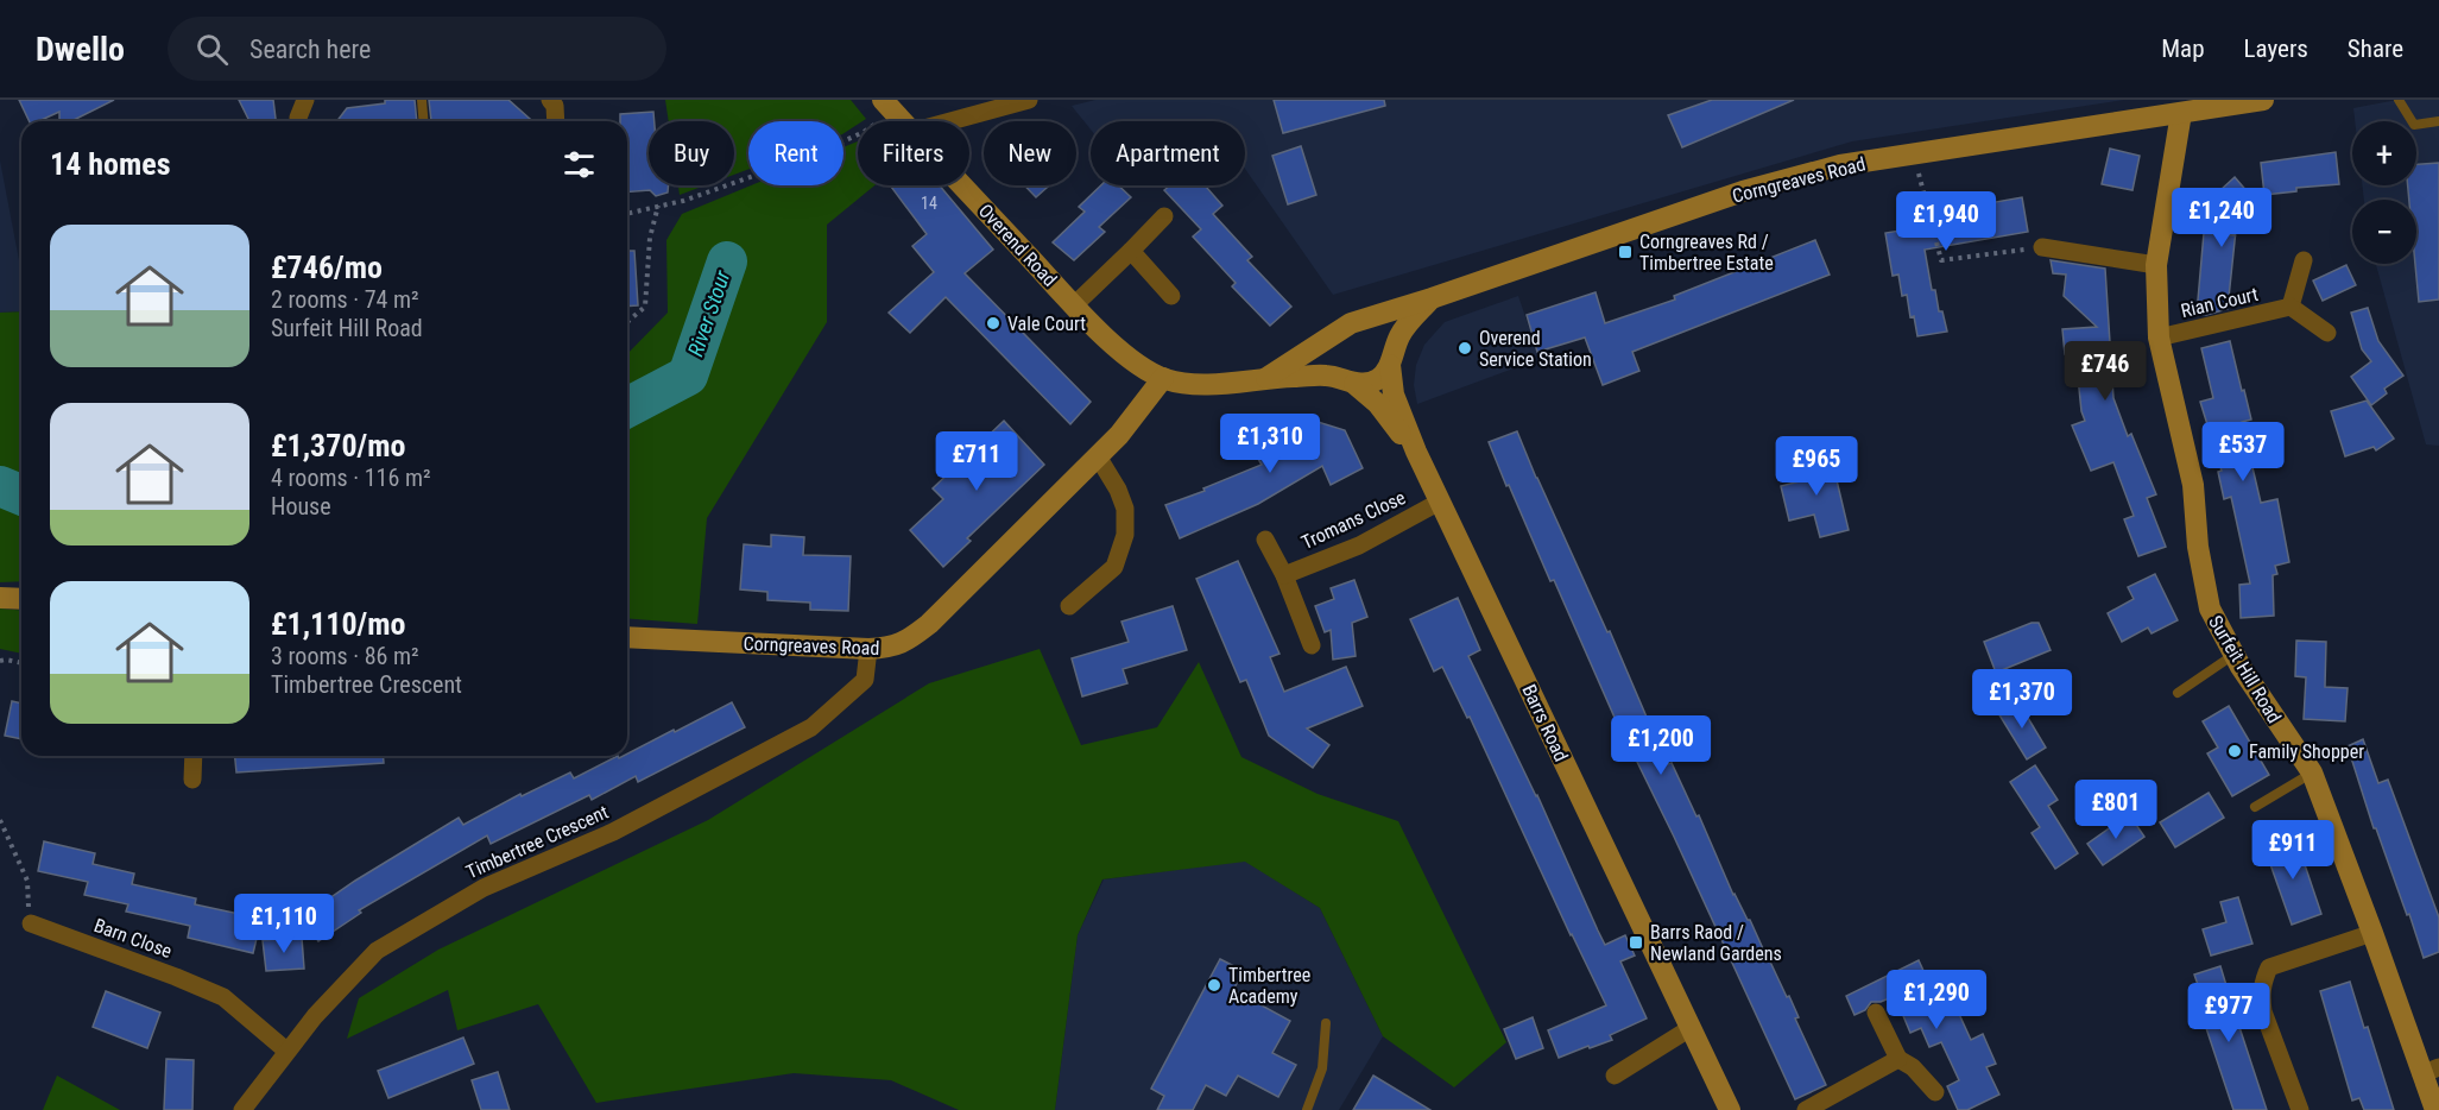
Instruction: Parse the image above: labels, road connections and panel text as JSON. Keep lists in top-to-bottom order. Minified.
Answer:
{"streets":{"street":["Corngreaves Road","Overend Road","Rian Court","Tromans Close","Surfeit Hill Road","Barrs Road","Timbertree Crescent","Barn Close"]},"crossings":[["Corngreaves Road","Overend Road"],["Corngreaves Road","Surfeit Hill Road"],["Corngreaves Road","Barrs Road"],["Corngreaves Road","Timbertree Crescent"],["Rian Court","Surfeit Hill Road"],["Tromans Close","Barrs Road"],["Timbertree Crescent","Barn Close"]],"water":["River Stour"],"places":{"transit":["Corngreaves Rd / Timbertree Estate","Barrs Raod / Newland Gardens"],"other":["Vale Court","Overend Service Station","Family Shopper","Timbertree Academy"]},"house_numbers":["14"],"page":{"header":"Dwello","search":"Search here","nav":["Map","Layers","Share"],"map_buttons":["+","−"],"chip":["Buy","Rent","Filters","New","Apartment"],"heading":"14 homes","price":["£1,240","£1,940","£746","£1,310","£537","£711","£965","£1,370","£1,200","£801","£911","£1,110","£1,290","£977"],"list":[{"name":"£746/mo","note":"2 rooms · 74 m² · Surfeit Hill Road"},{"name":"£1,370/mo","note":"4 rooms · 116 m² · House"},{"name":"£1,110/mo","note":"3 rooms · 86 m² · Timbertree Crescent"}]}}
